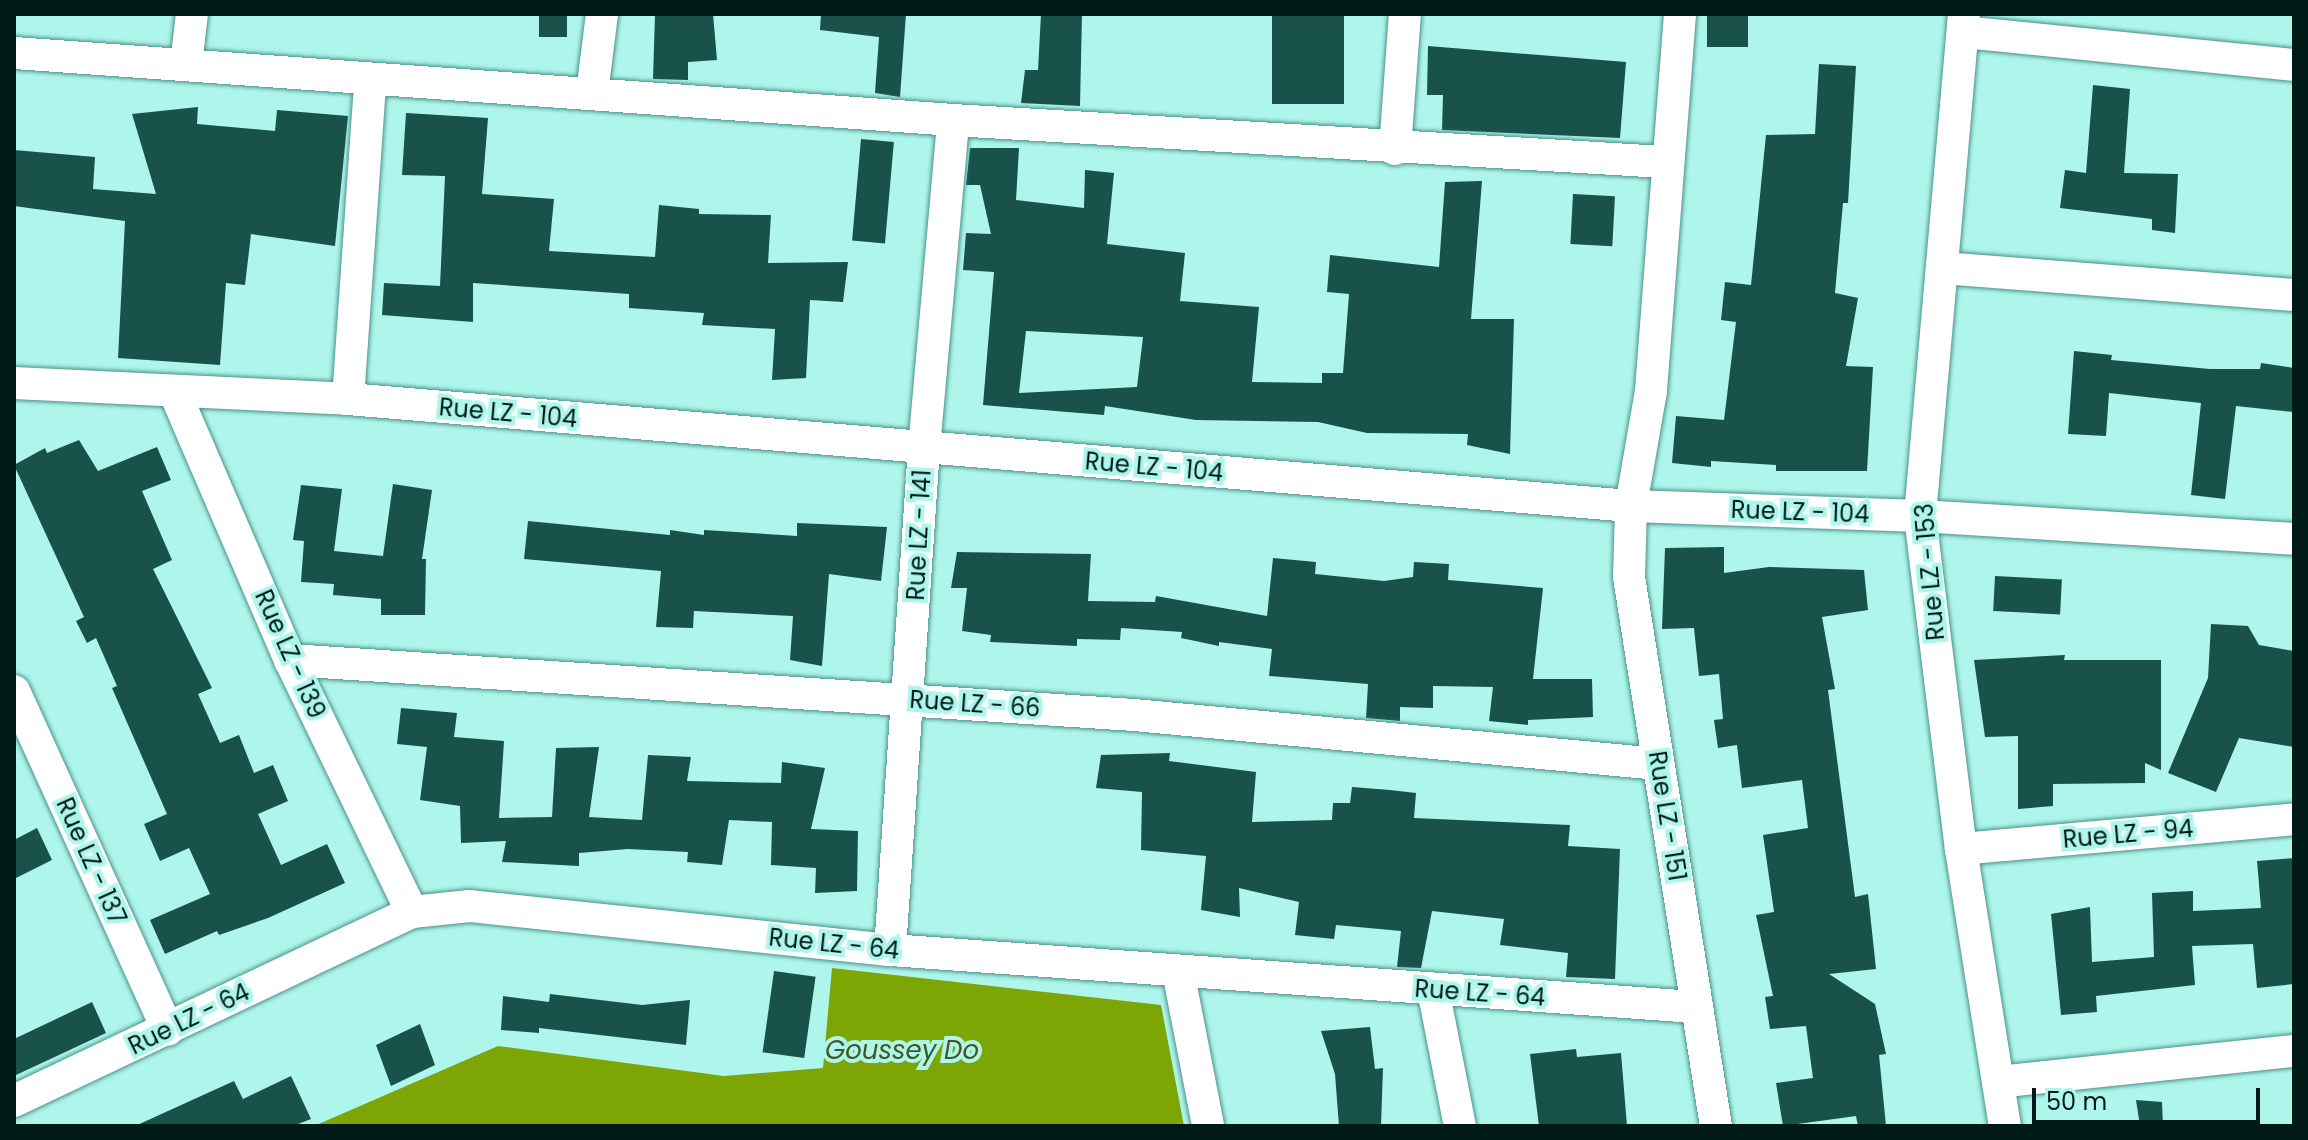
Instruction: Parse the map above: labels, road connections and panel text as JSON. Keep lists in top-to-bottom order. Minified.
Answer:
{"streets":{"street":["Rue LZ - 104","Rue LZ - 141","Rue LZ - 153","Rue LZ - 139","Rue LZ - 66","Rue LZ - 151","Rue LZ - 94","Rue LZ - 137","Rue LZ - 64"]},"crossings":[["Rue LZ - 104","Rue LZ - 141"],["Rue LZ - 104","Rue LZ - 153"],["Rue LZ - 104","Rue LZ - 139"],["Rue LZ - 104","Rue LZ - 151"],["Rue LZ - 141","Rue LZ - 66"],["Rue LZ - 141","Rue LZ - 64"],["Rue LZ - 153","Rue LZ - 94"],["Rue LZ - 139","Rue LZ - 66"],["Rue LZ - 139","Rue LZ - 64"],["Rue LZ - 66","Rue LZ - 151"],["Rue LZ - 151","Rue LZ - 64"],["Rue LZ - 137","Rue LZ - 64"]],"water":["Goussey Do"],"scale_bar":"50 m"}
